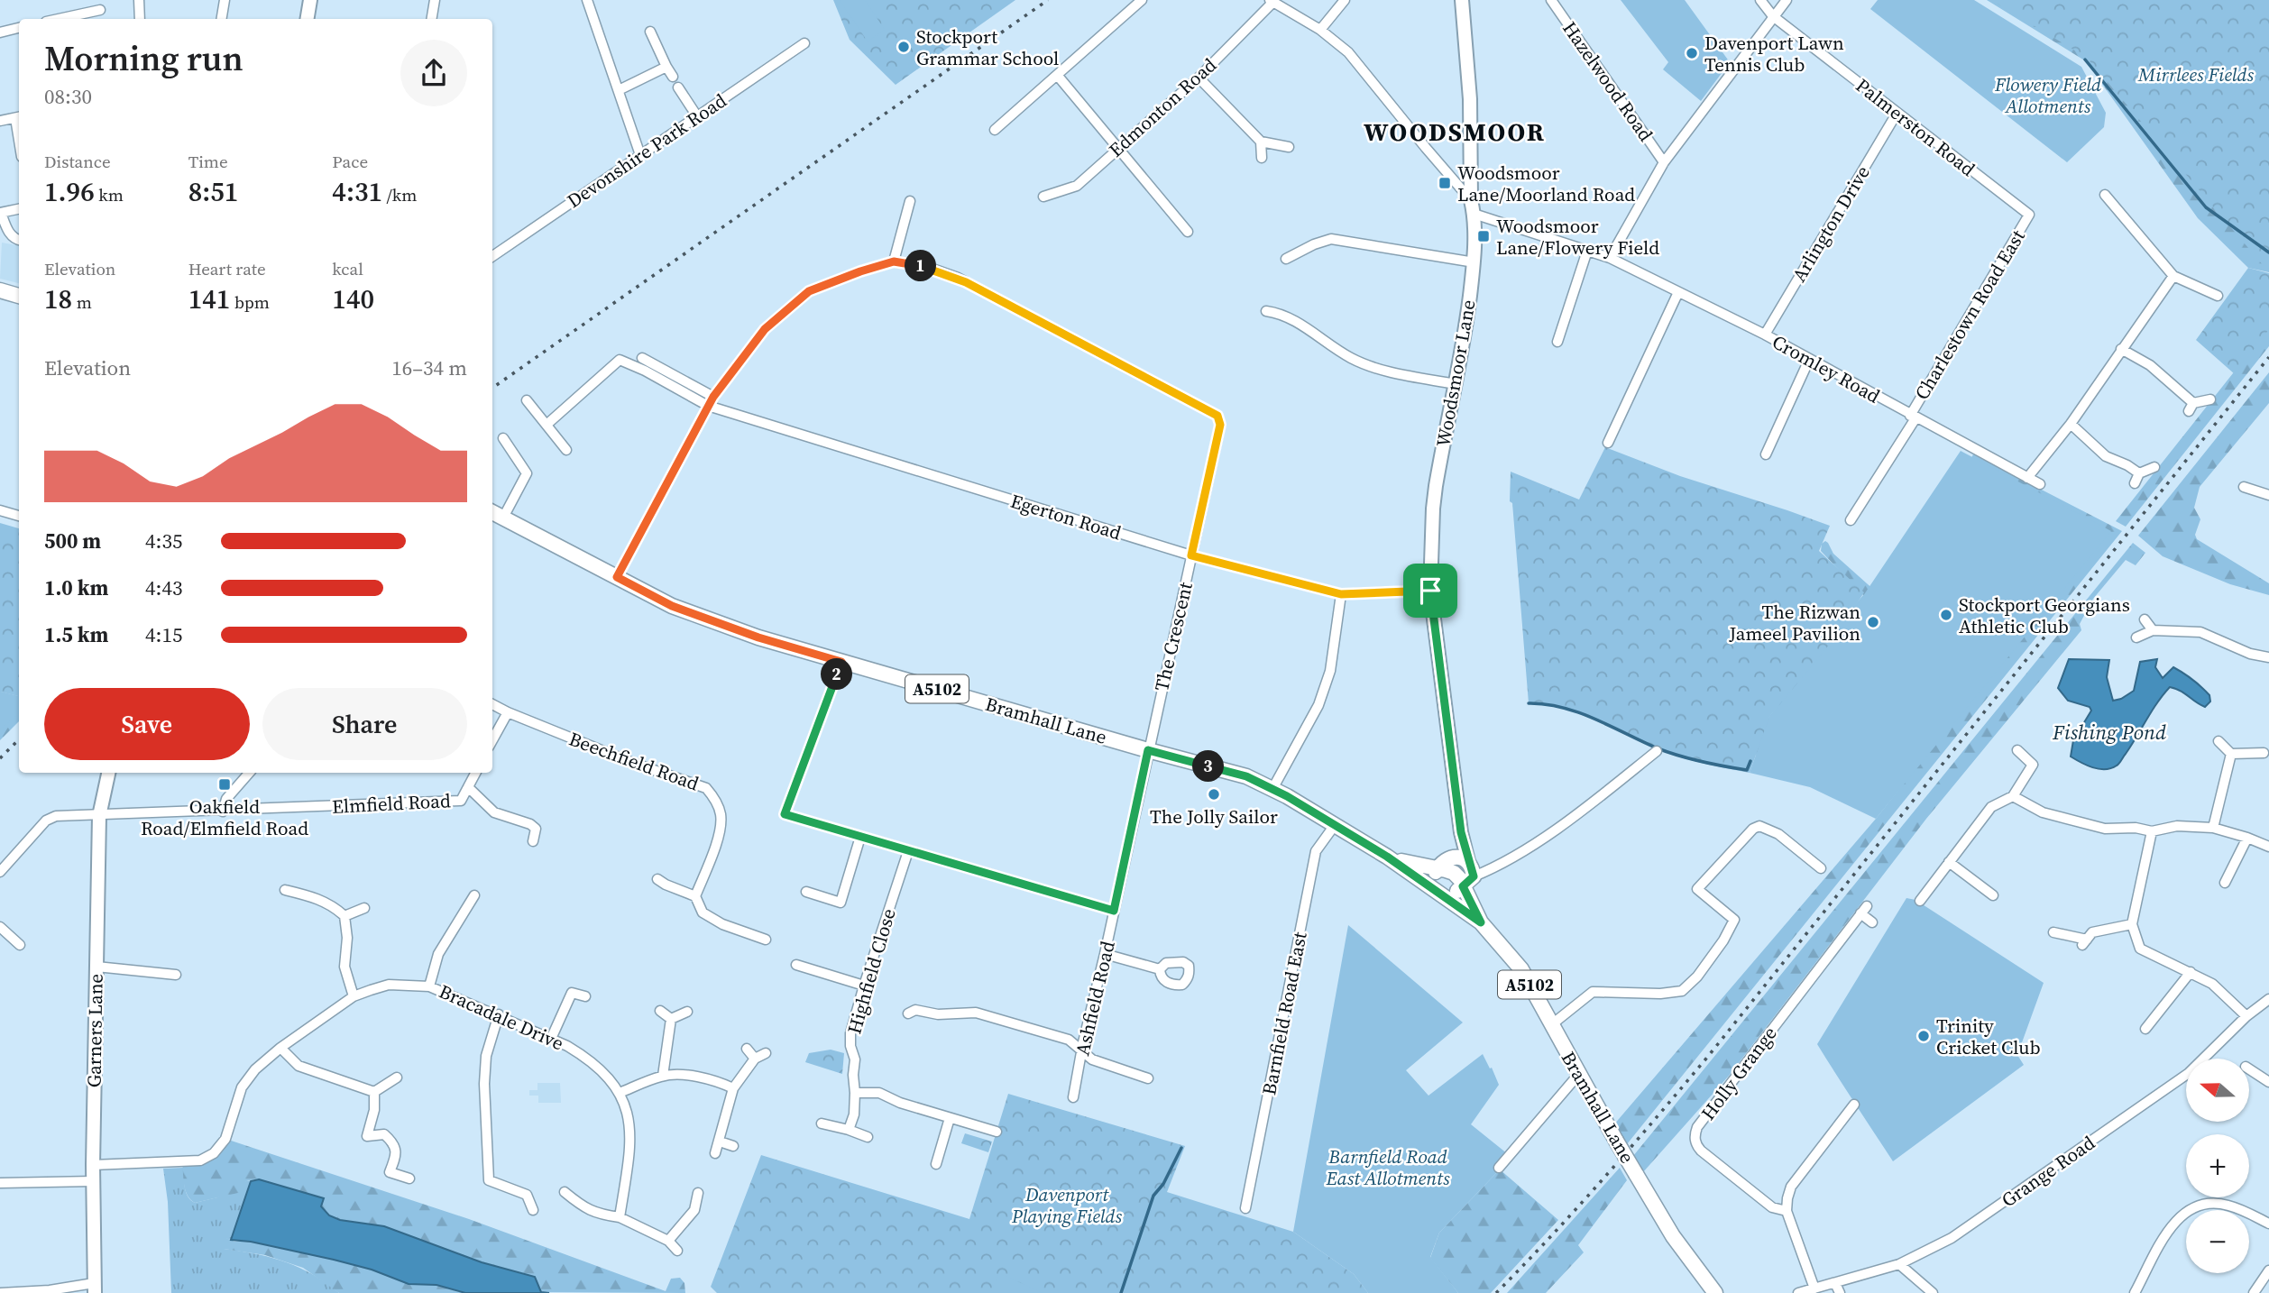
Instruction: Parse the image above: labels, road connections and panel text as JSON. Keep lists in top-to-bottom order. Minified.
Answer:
{"streets":{"main road":["A5102","Bramhall Lane"],"street":["Hazelwood Road","Edmonton Road","Palmerston Road","Devonshire Park Road","Arlington Drive","Charlestown Road East","Cromley Road","Woodsmoor Lane","Egerton Road","The Crescent","Beechfield Road","Elmfield Road","Highfield Close","Ashfield Road","Barnfield Road East","Bracadale Drive","Garners Lane","Holly Grange","Grange Road"]},"crossings":[["Edmonton Road","Woodsmoor Lane"],["Palmerston Road","Arlington Drive"],["Palmerston Road","Charlestown Road East"],["Arlington Drive","Cromley Road"],["Charlestown Road East","Cromley Road"],["Cromley Road","Woodsmoor Lane"],["Woodsmoor Lane","Egerton Road"],["Woodsmoor Lane","Bramhall Lane"],["Egerton Road","The Crescent"],["The Crescent","Bramhall Lane"],["The Crescent","Ashfield Road"],["Bramhall Lane","Ashfield Road"],["Bramhall Lane","Barnfield Road East"],["Elmfield Road","Garners Lane"],["Bracadale Drive","Garners Lane"]],"districts":["WOODSMOOR"],"water":["Fishing Pond"],"parks":["Mirrlees Fields","Flowery Field Allotments","Barnfield Road East Allotments","Davenport Playing Fields"],"places":{"other":["Stockport Grammar School","Davenport Lawn Tennis Club","Stockport Georgians Athletic Club","The Rizwan Jameel Pavilion","The Jolly Sailor","Trinity Cricket Club"],"transit":["Woodsmoor Lane/Moorland Road","Woodsmoor Lane/Flowery Field","Oakfield Road/Elmfield Road"]},"north":"left","page":{"heading":["Morning run","08:30"],"stats":[["Distance","1.96 km"],["Time","8:51"],["Pace","4:31 /km"],["Elevation","18 m"],["Heart rate","141 bpm"],["kcal","140"]],"pins":["1","2","3"],"chart":["Elevation","16–34 m"],"list":[{"name":"500 m","note":"4:35"},{"name":"1.0 km","note":"4:43"},{"name":"1.5 km","note":"4:15"}],"buttons":["Save","Share"],"map_buttons":["+","−"]}}
